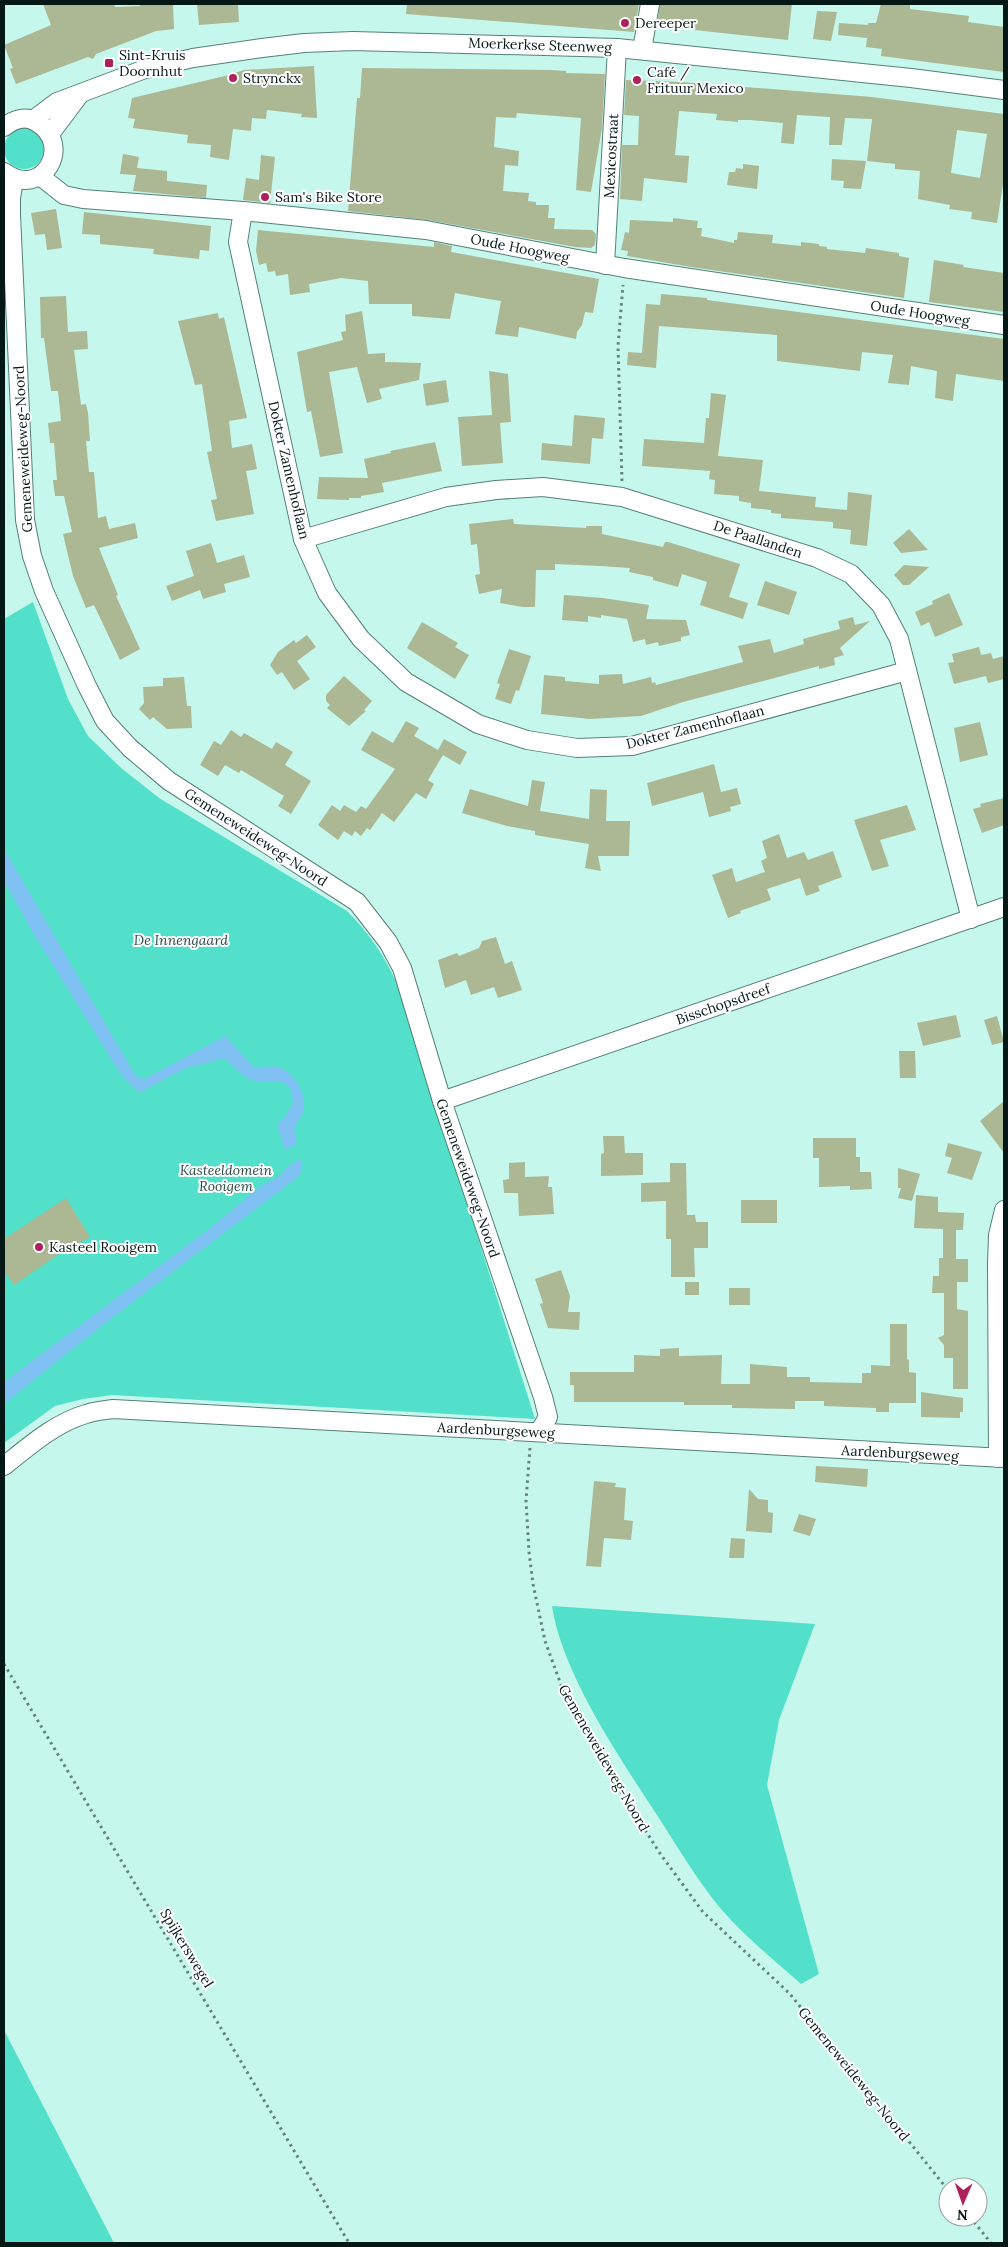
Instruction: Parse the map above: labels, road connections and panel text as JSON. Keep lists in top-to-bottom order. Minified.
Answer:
{"streets":{"street":["Moerkerkse Steenweg","Mexicostraat","Oude Hoogweg","Gemeneweideweg-Noord","Dokter Zamenhoflaan","De Paallanden","Bisschopsdreef","Aardenburgseweg"],"path":["Spijkerswegel"]},"crossings":[["Moerkerkse Steenweg","Mexicostraat"],["Mexicostraat","Oude Hoogweg"],["Oude Hoogweg","Dokter Zamenhoflaan"],["Gemeneweideweg-Noord","Bisschopsdreef"],["Gemeneweideweg-Noord","Aardenburgseweg"],["Dokter Zamenhoflaan","De Paallanden"],["De Paallanden","Bisschopsdreef"]],"parks":["De Innengaard","Kasteeldomein Rooigem"],"places":{"other":["Dereeper","Strynckx","Café / Frituur Mexico","Sam's Bike Store","Kasteel Rooigem"],"transit":["Sint-Kruis Doornhut"]},"north":"bottom"}
